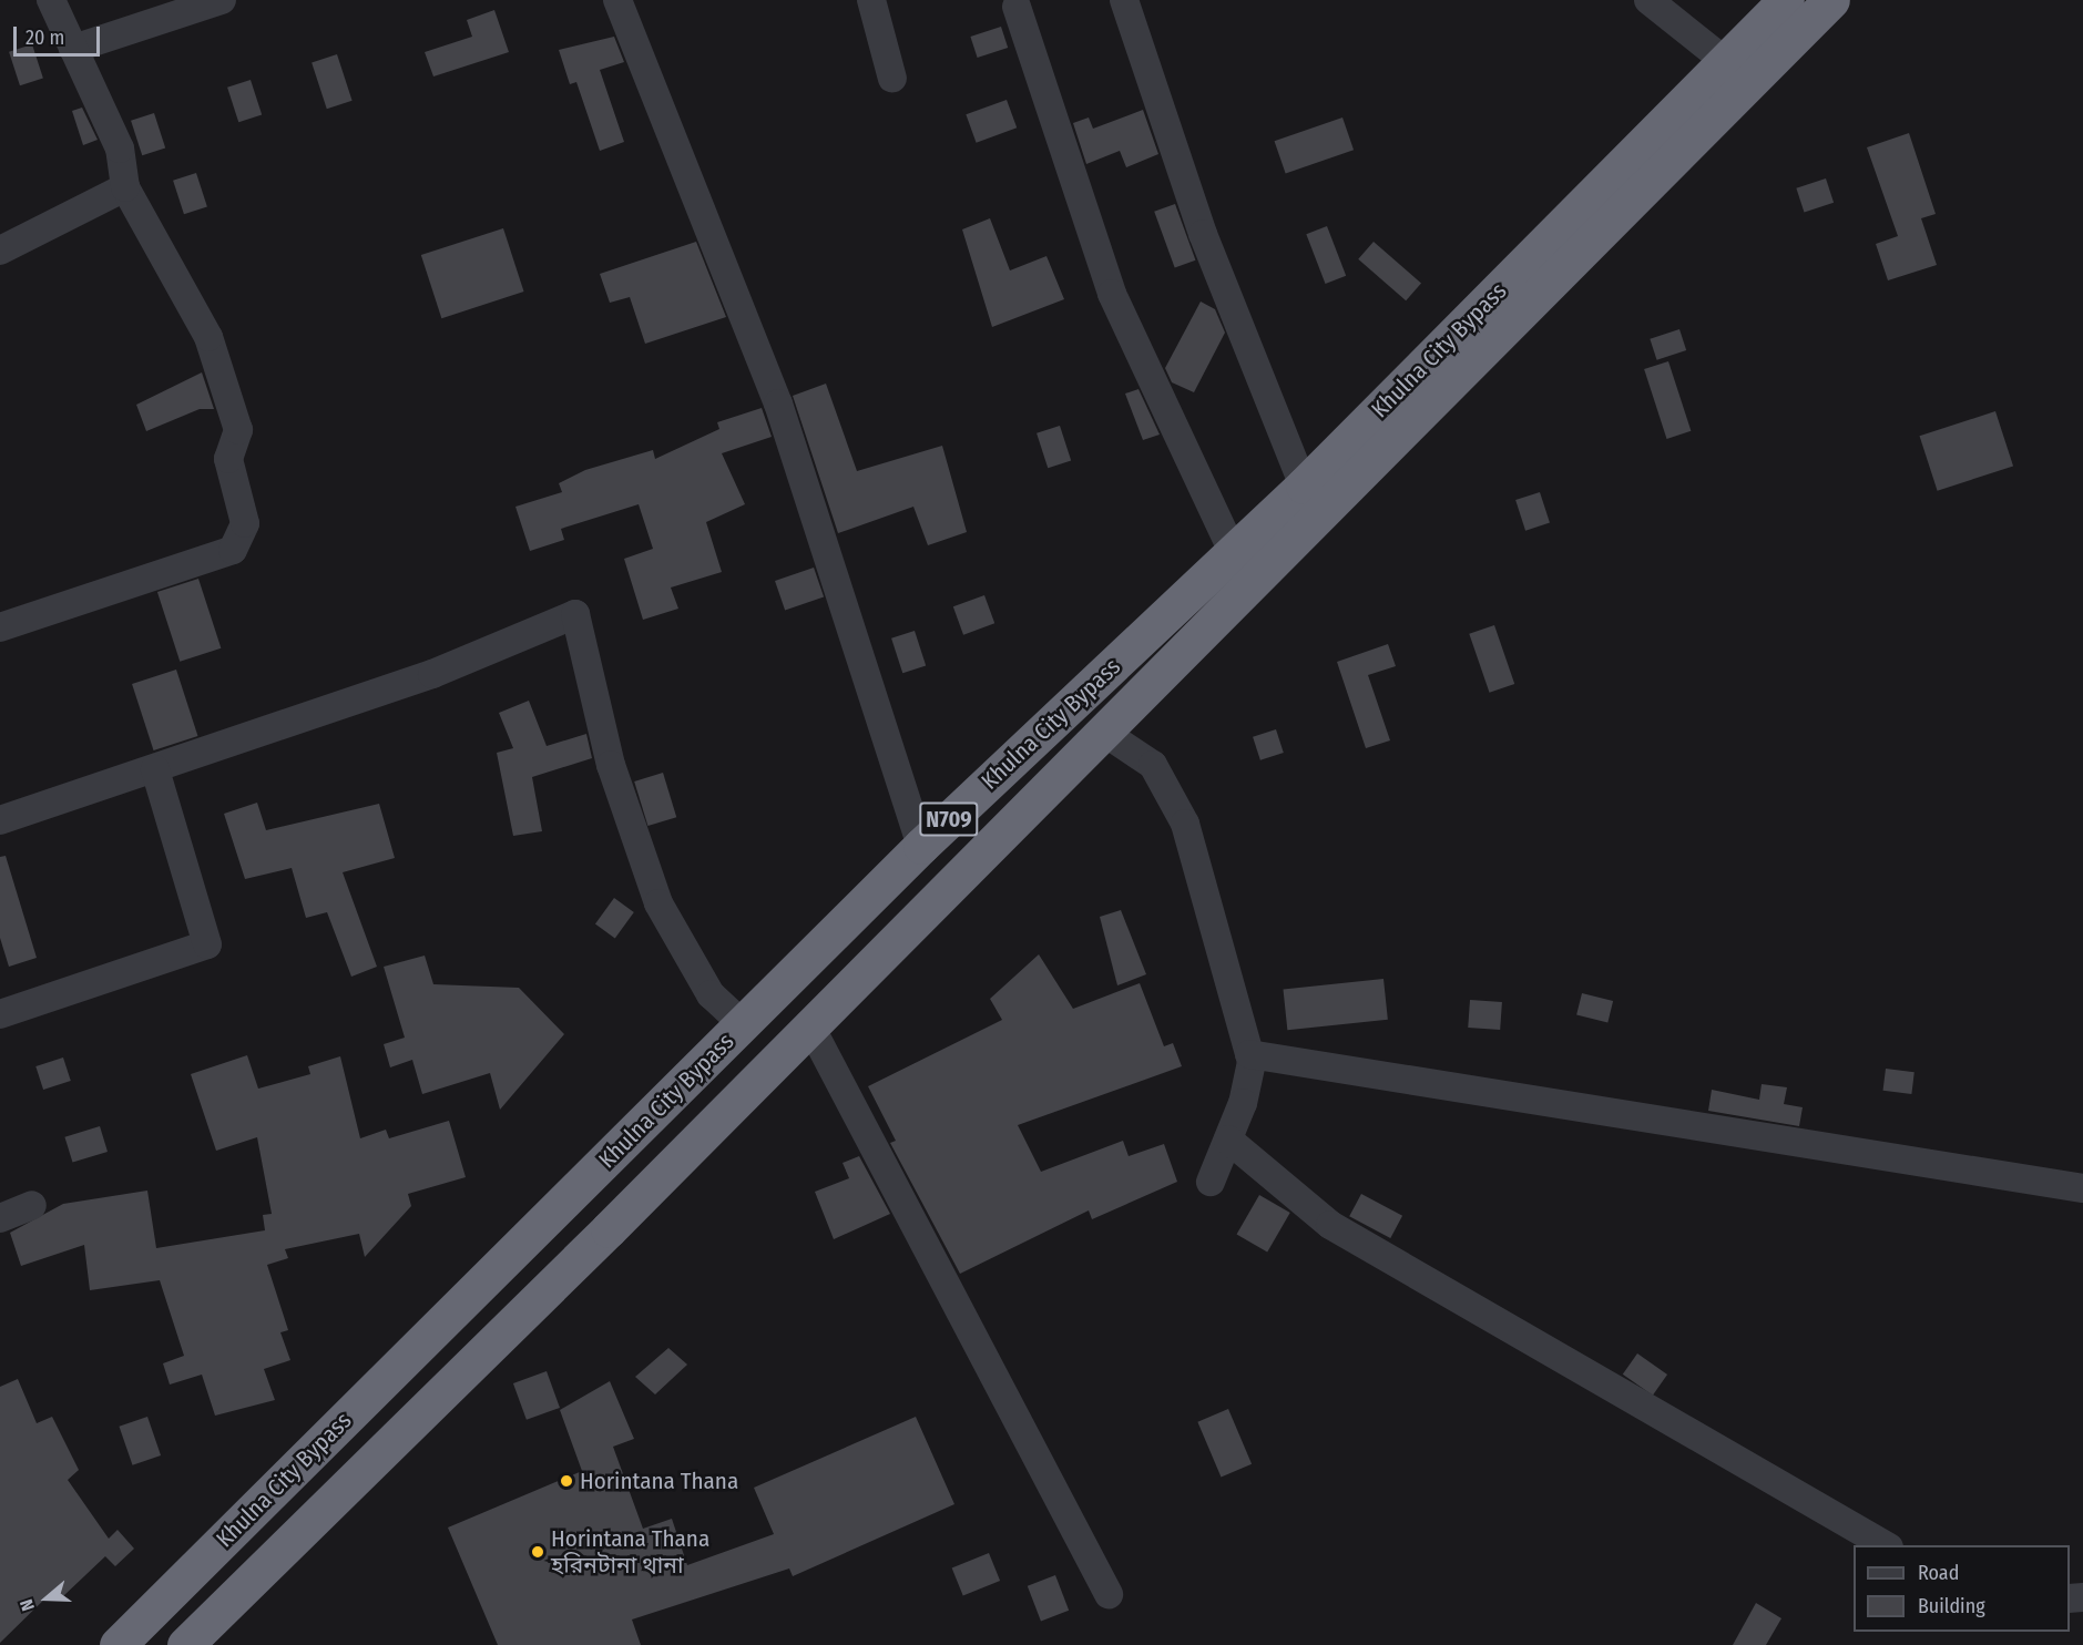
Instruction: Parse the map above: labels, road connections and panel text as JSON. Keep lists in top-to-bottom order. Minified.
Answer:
{"streets":{"highway":["Khulna City Bypass","N709"]},"places":["Horintana Thana","Horintana Thana হরিনটানা থানা"],"legend":["Road","Building"],"scale_bar":"20 m","north":"left"}
